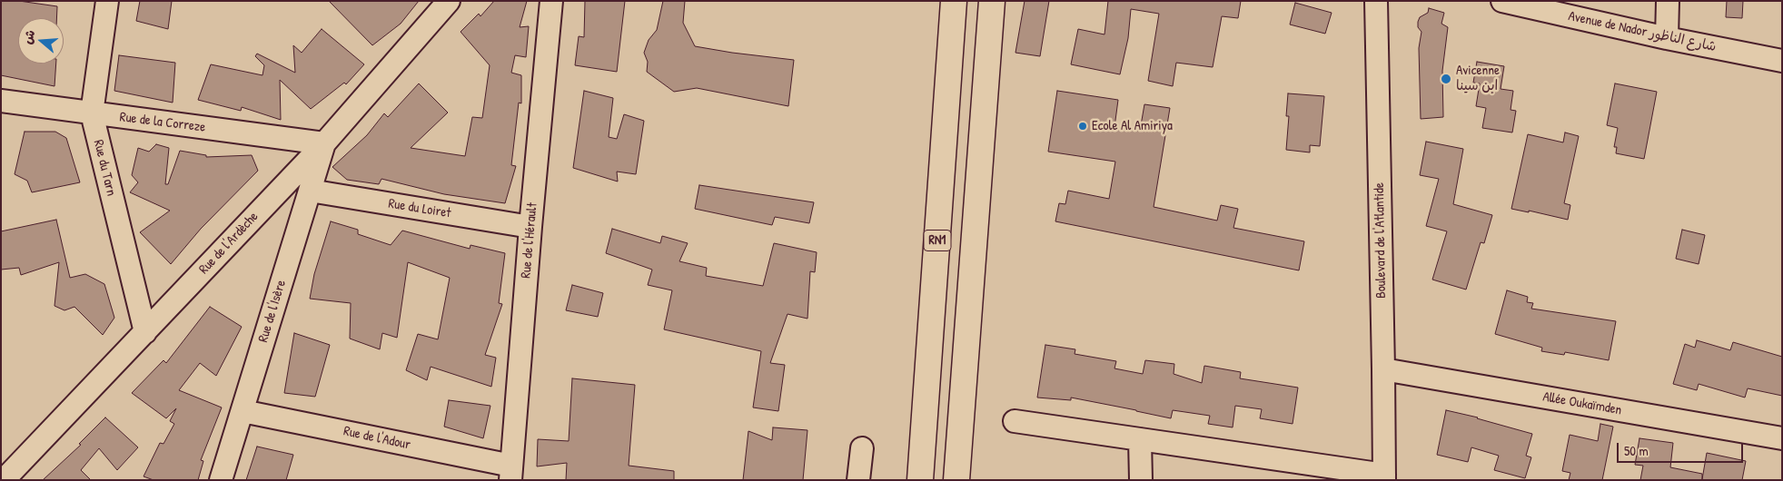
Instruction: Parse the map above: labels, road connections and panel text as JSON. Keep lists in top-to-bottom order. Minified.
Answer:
{"streets":{"highway":["RN1"],"street":["Avenue de Nador شارع الناظور","Rue de la Correze","Rue du Tarn","Rue du Loiret","Rue de l'Hérault","Boulevard de l'Atlantide","Rue de l'Ardèche","Rue de l'Isère","Allée Oukaïmden","Rue de l'Adour"]},"crossings":[["Rue de la Correze","Rue du Tarn"],["Rue de la Correze","Rue de l'Ardèche"],["Rue de la Correze","Rue de l'Isère"],["Rue du Tarn","Rue de l'Ardèche"],["Rue du Loiret","Rue de l'Hérault"],["Rue du Loiret","Rue de l'Isère"],["Rue de l'Hérault","Rue de l'Adour"],["Boulevard de l'Atlantide","Allée Oukaïmden"],["Rue de l'Ardèche","Rue de l'Isère"],["Rue de l'Isère","Rue de l'Adour"]],"places":["Avicenne ابن سينا","Ecole Al Amiriya"],"scale_bar":"50 m","north":"left"}
